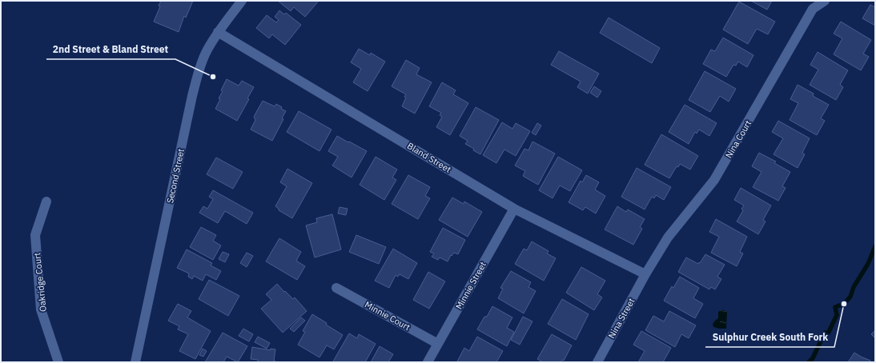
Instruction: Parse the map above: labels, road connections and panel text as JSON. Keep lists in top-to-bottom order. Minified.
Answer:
{"streets":{"street":["Nina Court","Bland Street","Second Street","Oakridge Court","Minnie Street","Minnie Court","Nina Street"]},"crossings":[["Nina Court","Bland Street"],["Nina Court","Nina Street"],["Bland Street","Second Street"],["Bland Street","Minnie Street"],["Bland Street","Nina Street"],["Minnie Street","Minnie Court"]],"places":["2nd Street & Bland Street","Sulphur Creek South Fork"]}
